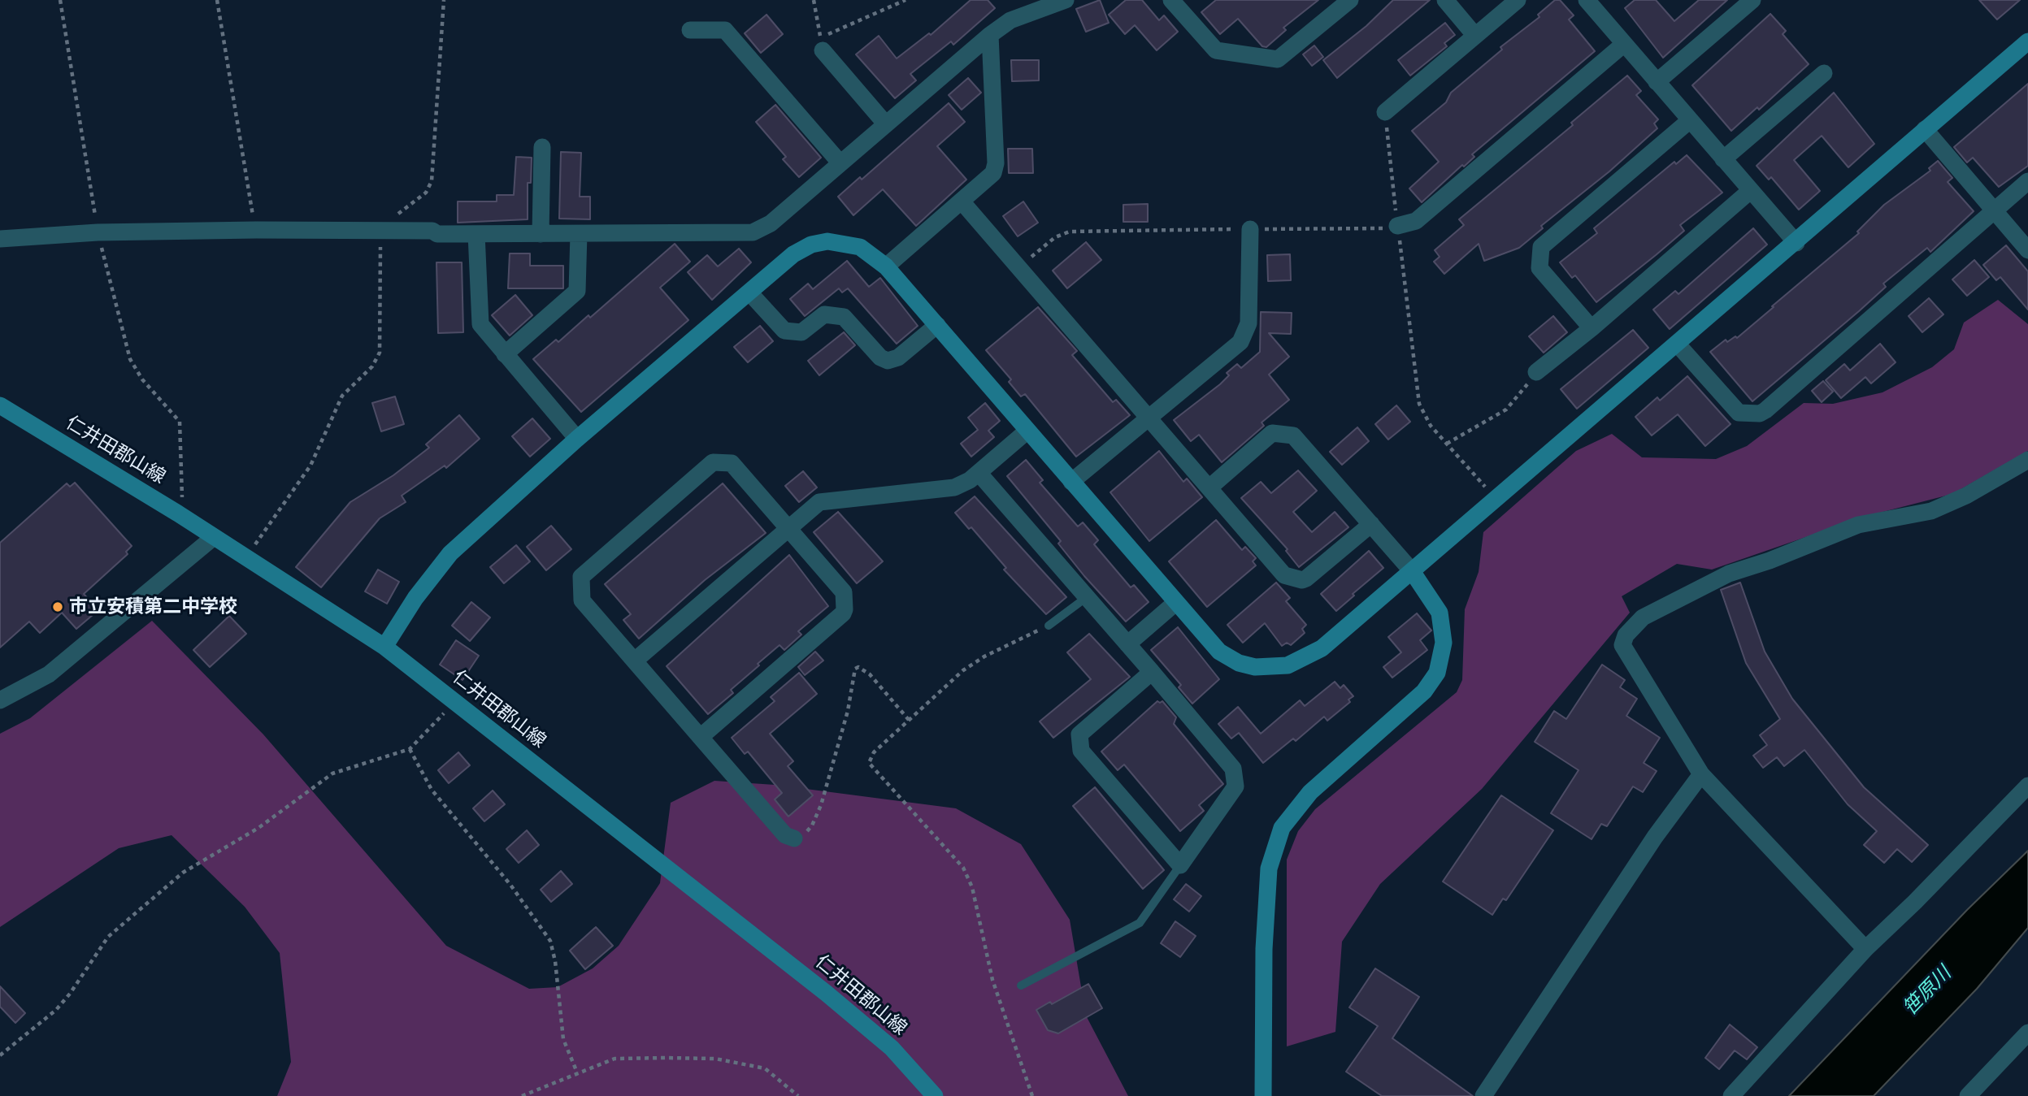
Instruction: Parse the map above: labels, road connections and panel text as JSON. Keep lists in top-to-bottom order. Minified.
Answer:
{"streets":{"street":["仁井田郡山線"]},"water":["笹原川"],"places":["市立安積第二中学校"]}
